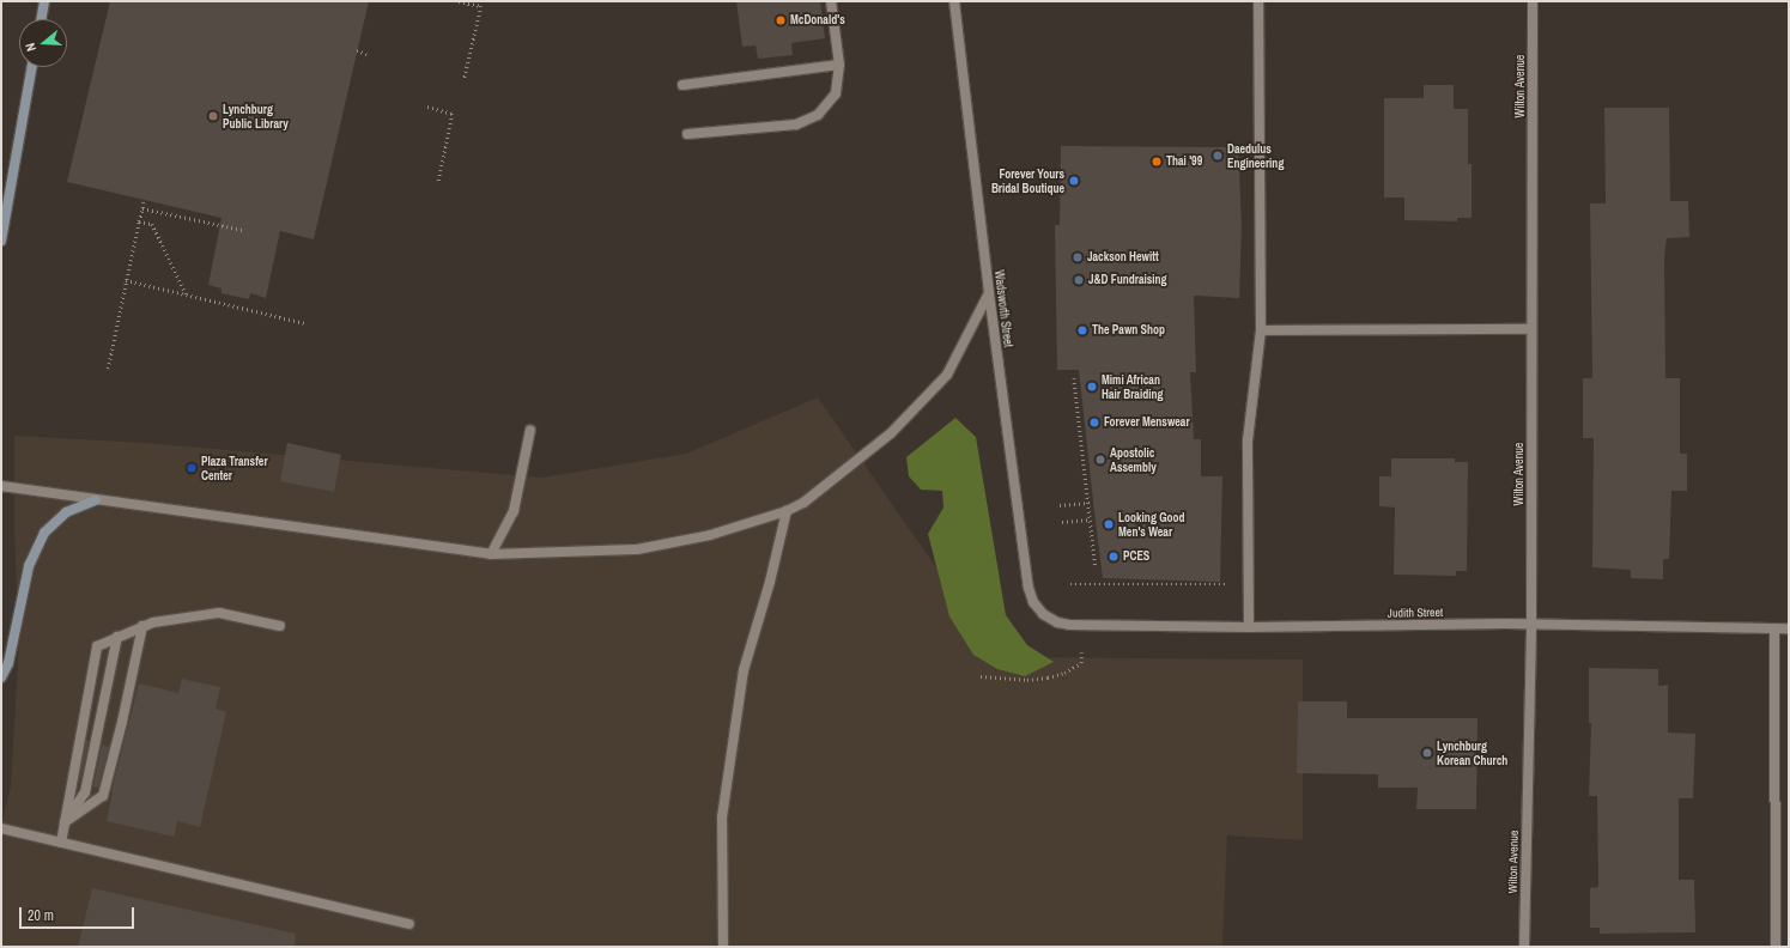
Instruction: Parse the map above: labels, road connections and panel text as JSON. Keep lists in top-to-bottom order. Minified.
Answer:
{"streets":{"street":["Wilton Avenue","Wadsworth Street","Judith Street"]},"crossings":[["Wilton Avenue","Judith Street"],["Wadsworth Street","Judith Street"]],"places":["McDonald's","Lynchburg Public Library","Daedulus Engineering","Thai '99","Forever Yours Bridal Boutique","Jackson Hewitt","J&D Fundraising","The Pawn Shop","Mimi African Hair Braiding","Forever Menswear","Apostolic Assembly","Plaza Transfer Center","Looking Good Men's Wear","PCES","Lynchburg Korean Church"],"scale_bar":"20 m","north":"left"}
